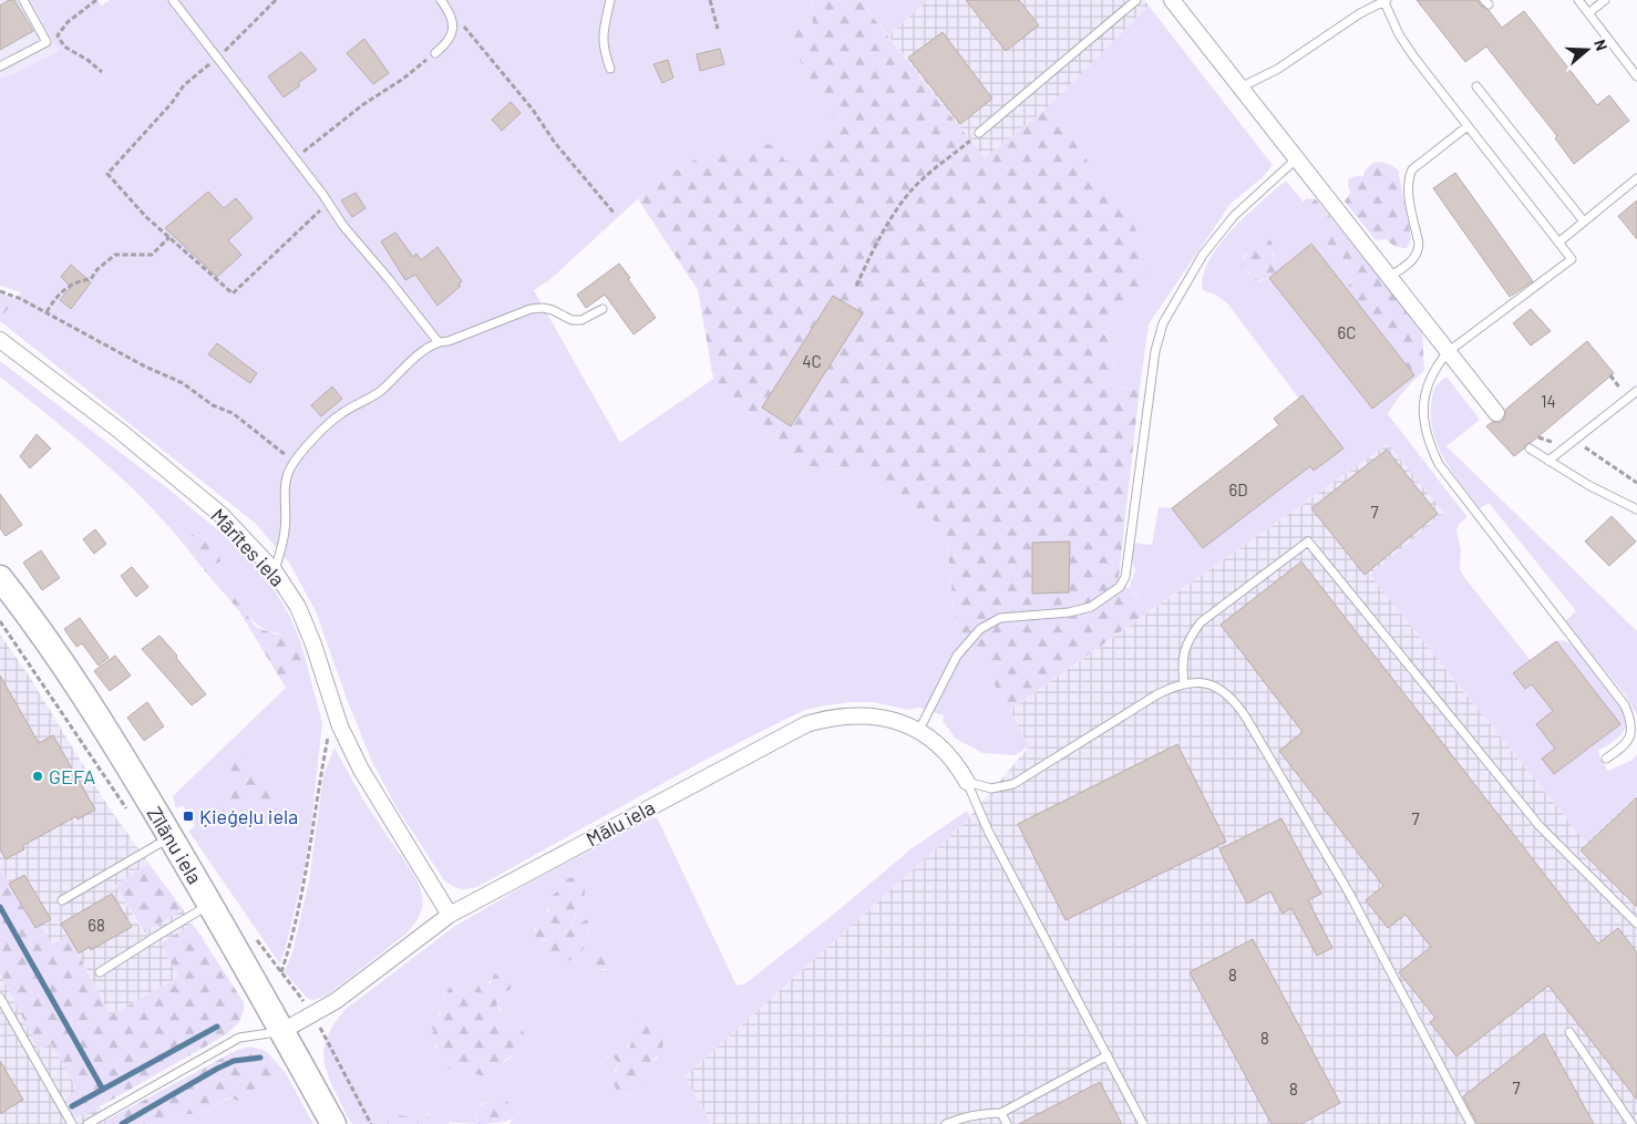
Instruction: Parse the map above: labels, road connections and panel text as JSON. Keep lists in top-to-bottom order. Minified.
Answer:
{"streets":{"highway":["Zīlānu iela"],"street":["Mārītes iela","Mālu iela"]},"crossings":[["Mārītes iela","Mālu iela"],["Mālu iela","Zīlānu iela"]],"places":{"other":["GEFA"],"transit":["Ķieģeļu iela"]},"house_numbers":["6C","4C","14","6D","7","7","68","8","8","7","8"],"north":"right"}
